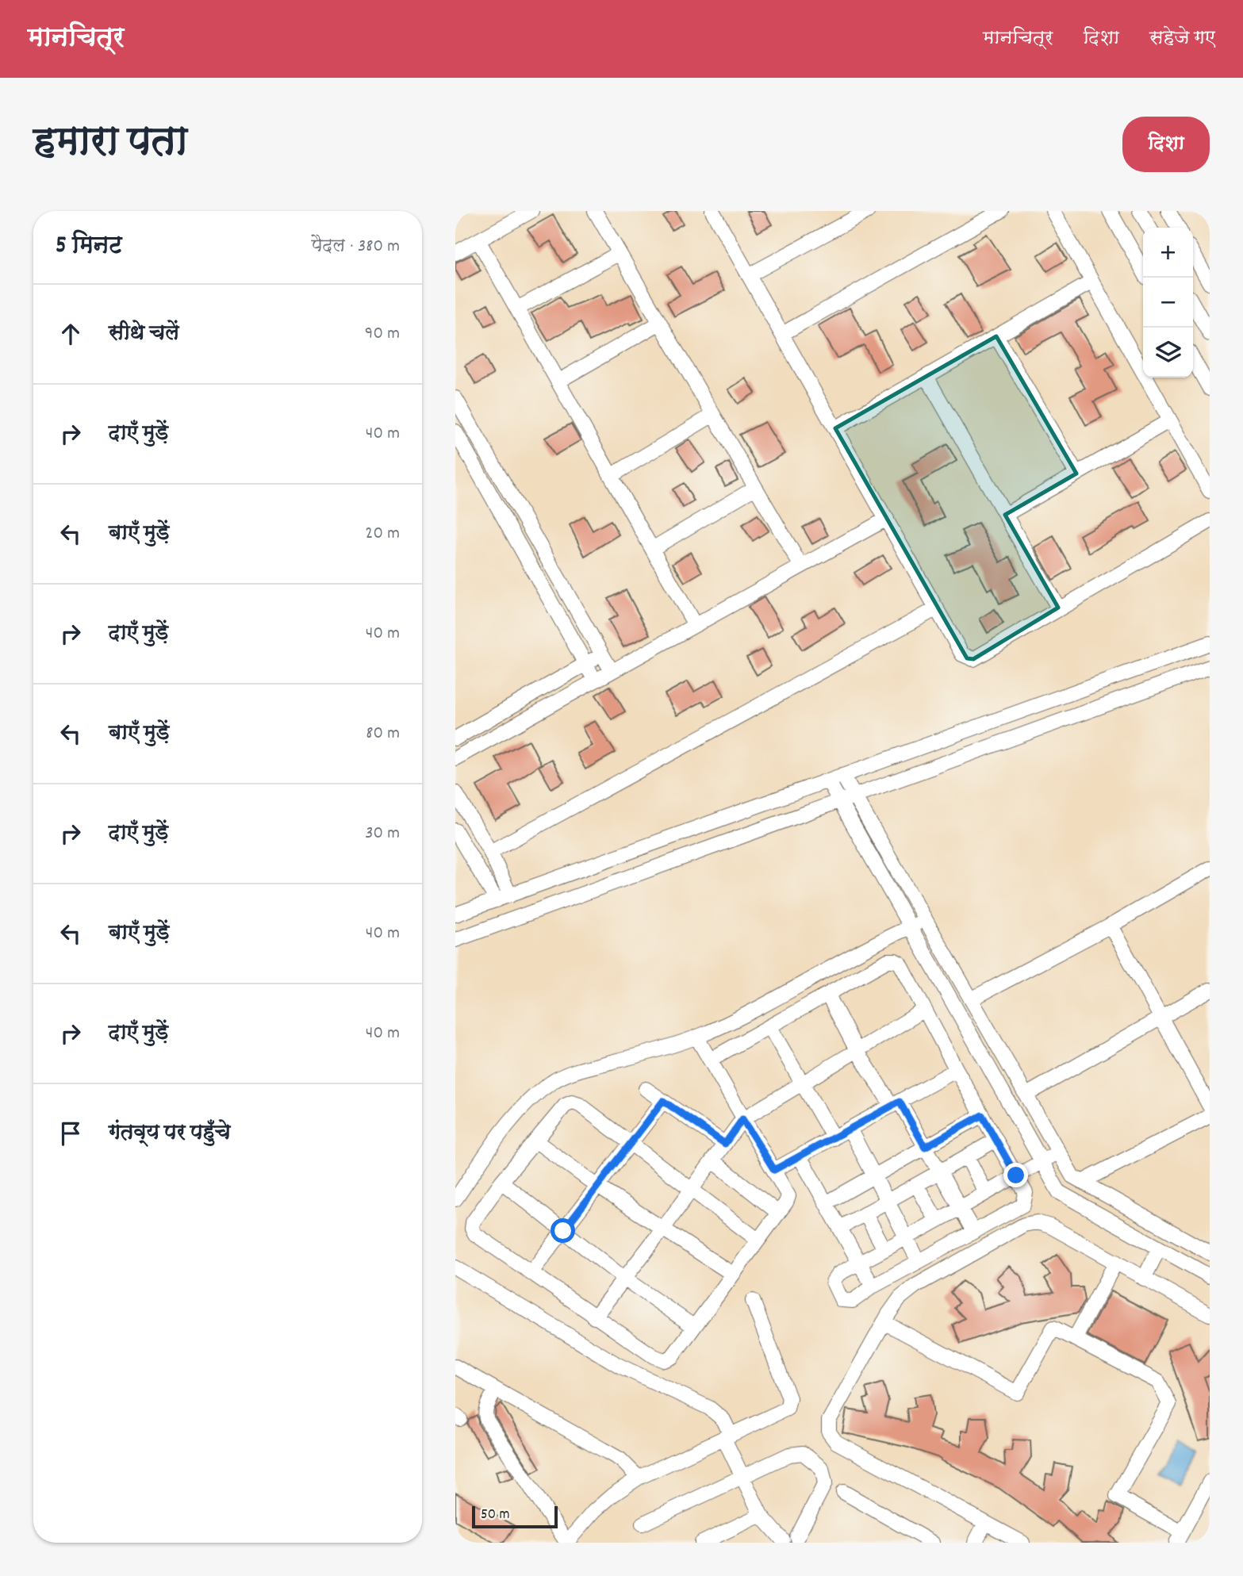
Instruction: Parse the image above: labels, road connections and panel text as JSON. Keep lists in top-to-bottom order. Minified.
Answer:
{"scale_bar":"50 m","page":{"header":"मानचित्र","nav":["मानचित्र","दिशा","सहेजे गए"],"title":"हमारा पता","buttons":"दिशा","heading":["5 मिनट","पैदल · 380 m"],"map_buttons":["+","−"],"list":[["सीधे चलें","90 m"],["दाएँ मुड़ें","40 m"],["बाएँ मुड़ें","20 m"],["दाएँ मुड़ें","40 m"],["बाएँ मुड़ें","80 m"],["दाएँ मुड़ें","30 m"],["बाएँ मुड़ें","40 m"],["दाएँ मुड़ें","40 m"],"गंतव्य पर पहुँचे"],"scale":"50 m"}}
